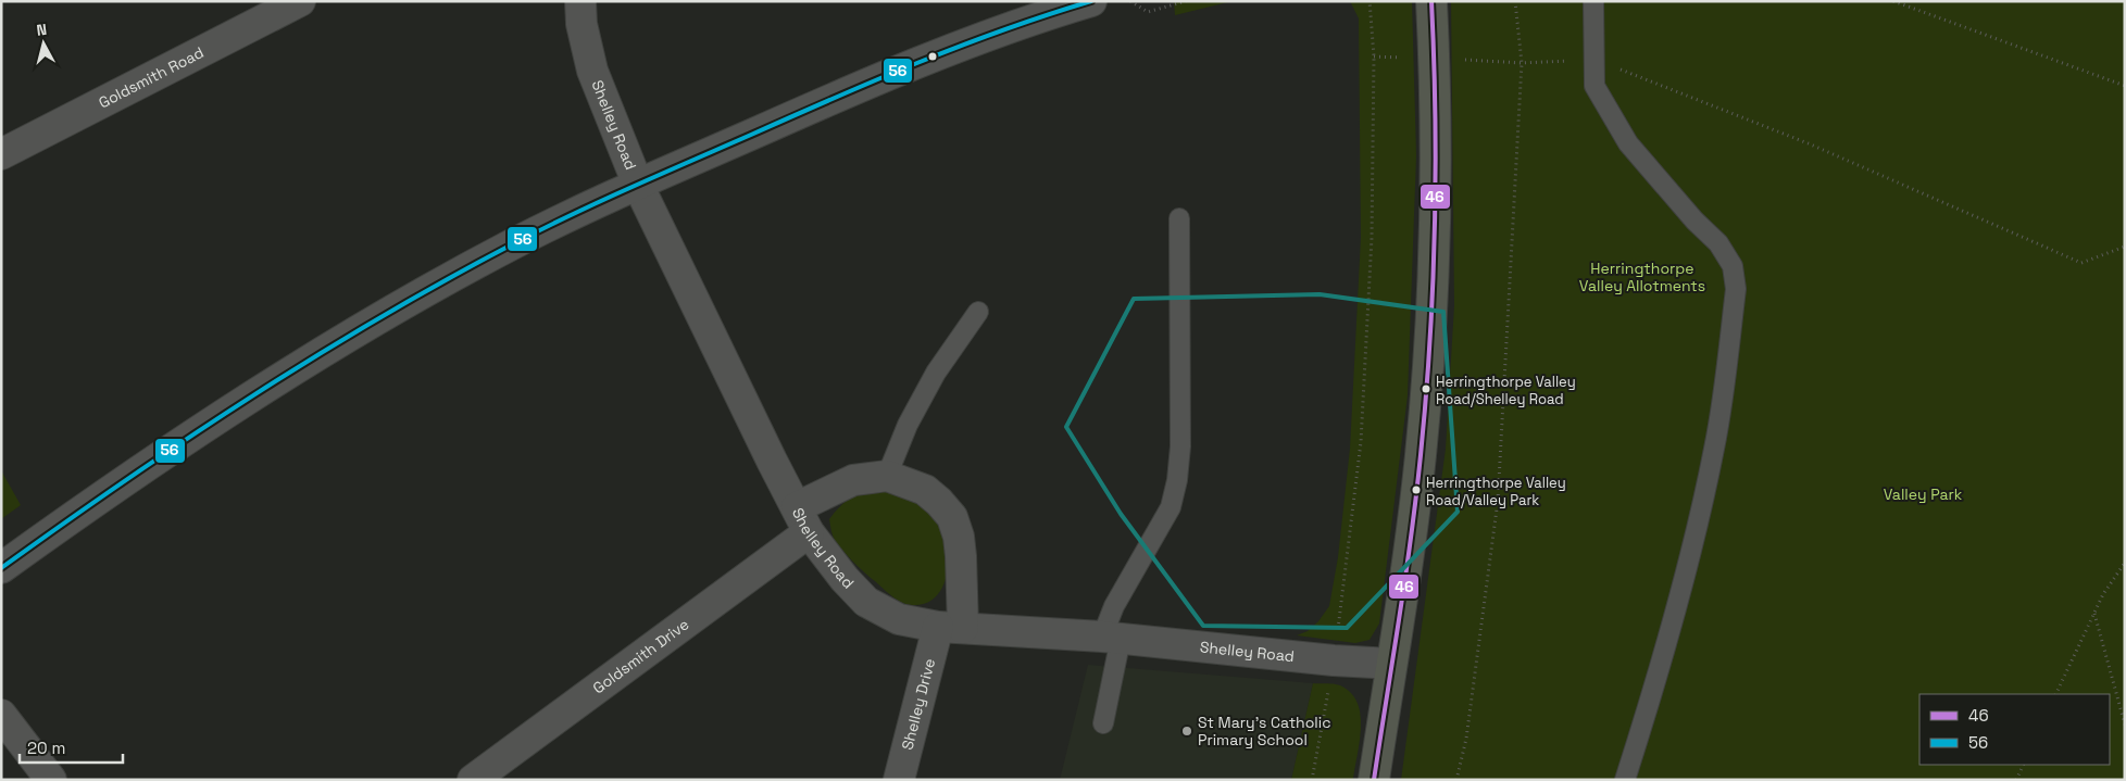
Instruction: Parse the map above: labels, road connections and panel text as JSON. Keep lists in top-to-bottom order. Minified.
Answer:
{"streets":{"street":["Goldsmith Road","Shelley Road","Goldsmith Drive","Shelley Drive"]},"crossings":[["Shelley Road","Goldsmith Drive"],["Shelley Road","Shelley Drive"],["Goldsmith Drive","Shelley Drive"]],"parks":["Herringthorpe Valley Allotments","Valley Park"],"places":["Herringthorpe Valley Road/Shelley Road","Herringthorpe Valley Road/Valley Park","St Mary's Catholic Primary School"],"lines":["transit line 46","transit line 56"],"legend":["46","56"],"scale_bar":"20 m","north":"top"}
